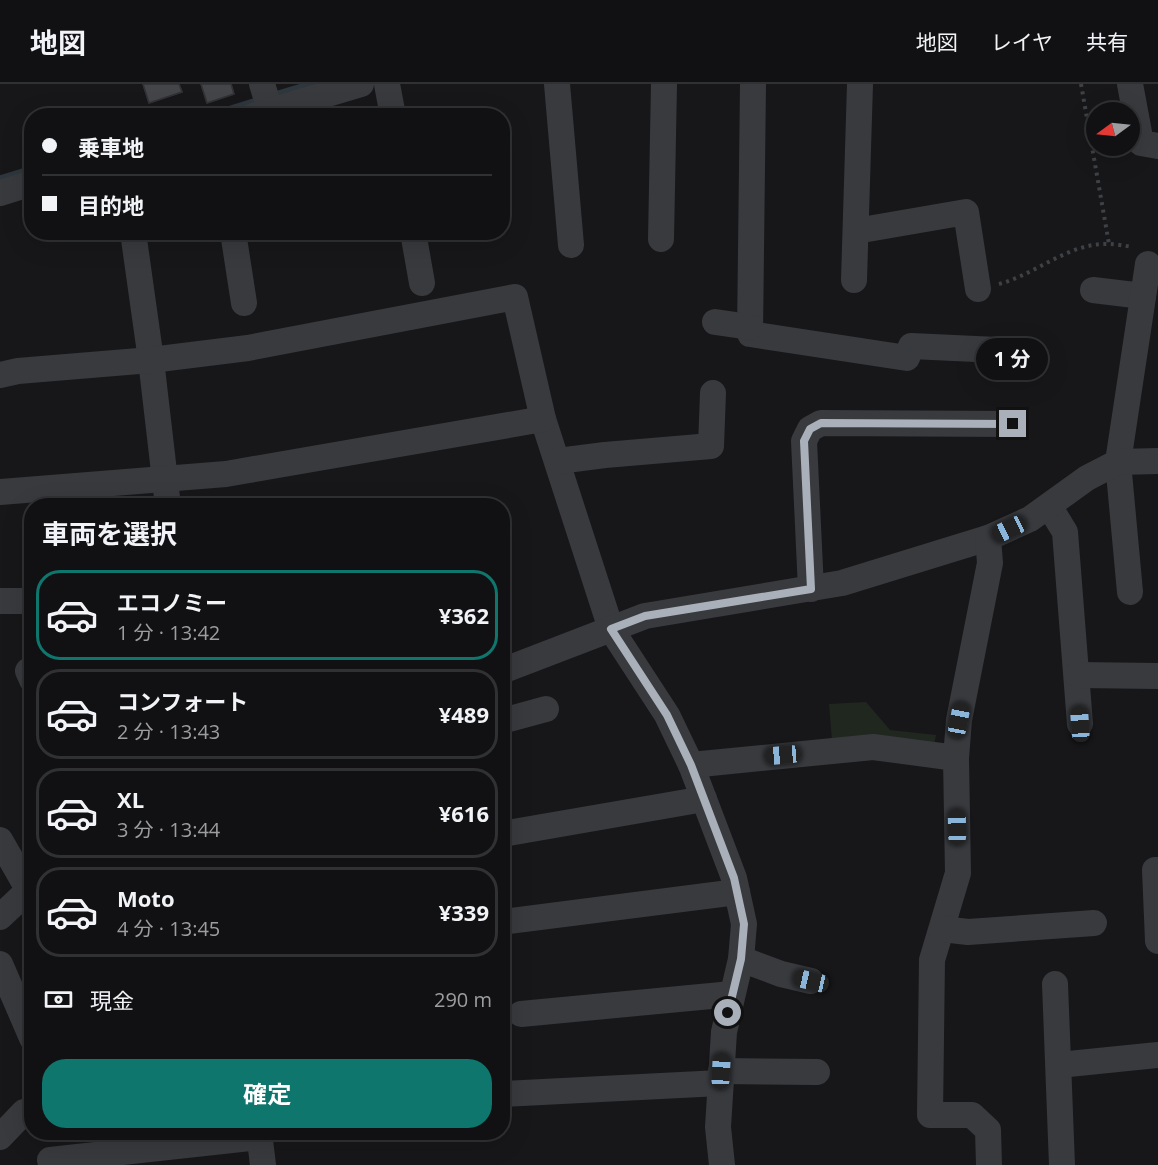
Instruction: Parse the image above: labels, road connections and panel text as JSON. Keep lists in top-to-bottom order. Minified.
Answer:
{"north":"left","page":{"header":"地図","nav":["地図","レイヤ","共有"],"banner":["乗車地","目的地"],"bubble":"1 分","heading":"車両を選択","list":[{"name":"エコノミー","note":"1 分 · 13:42","value":"¥362"},{"name":"コンフォート","note":"2 分 · 13:43","value":"¥489"},{"name":"XL","note":"3 分 · 13:44","value":"¥616"},{"name":"Moto","note":"4 分 · 13:45","value":"¥339"}],"pay":["現金","290 m"],"buttons":"確定"}}
